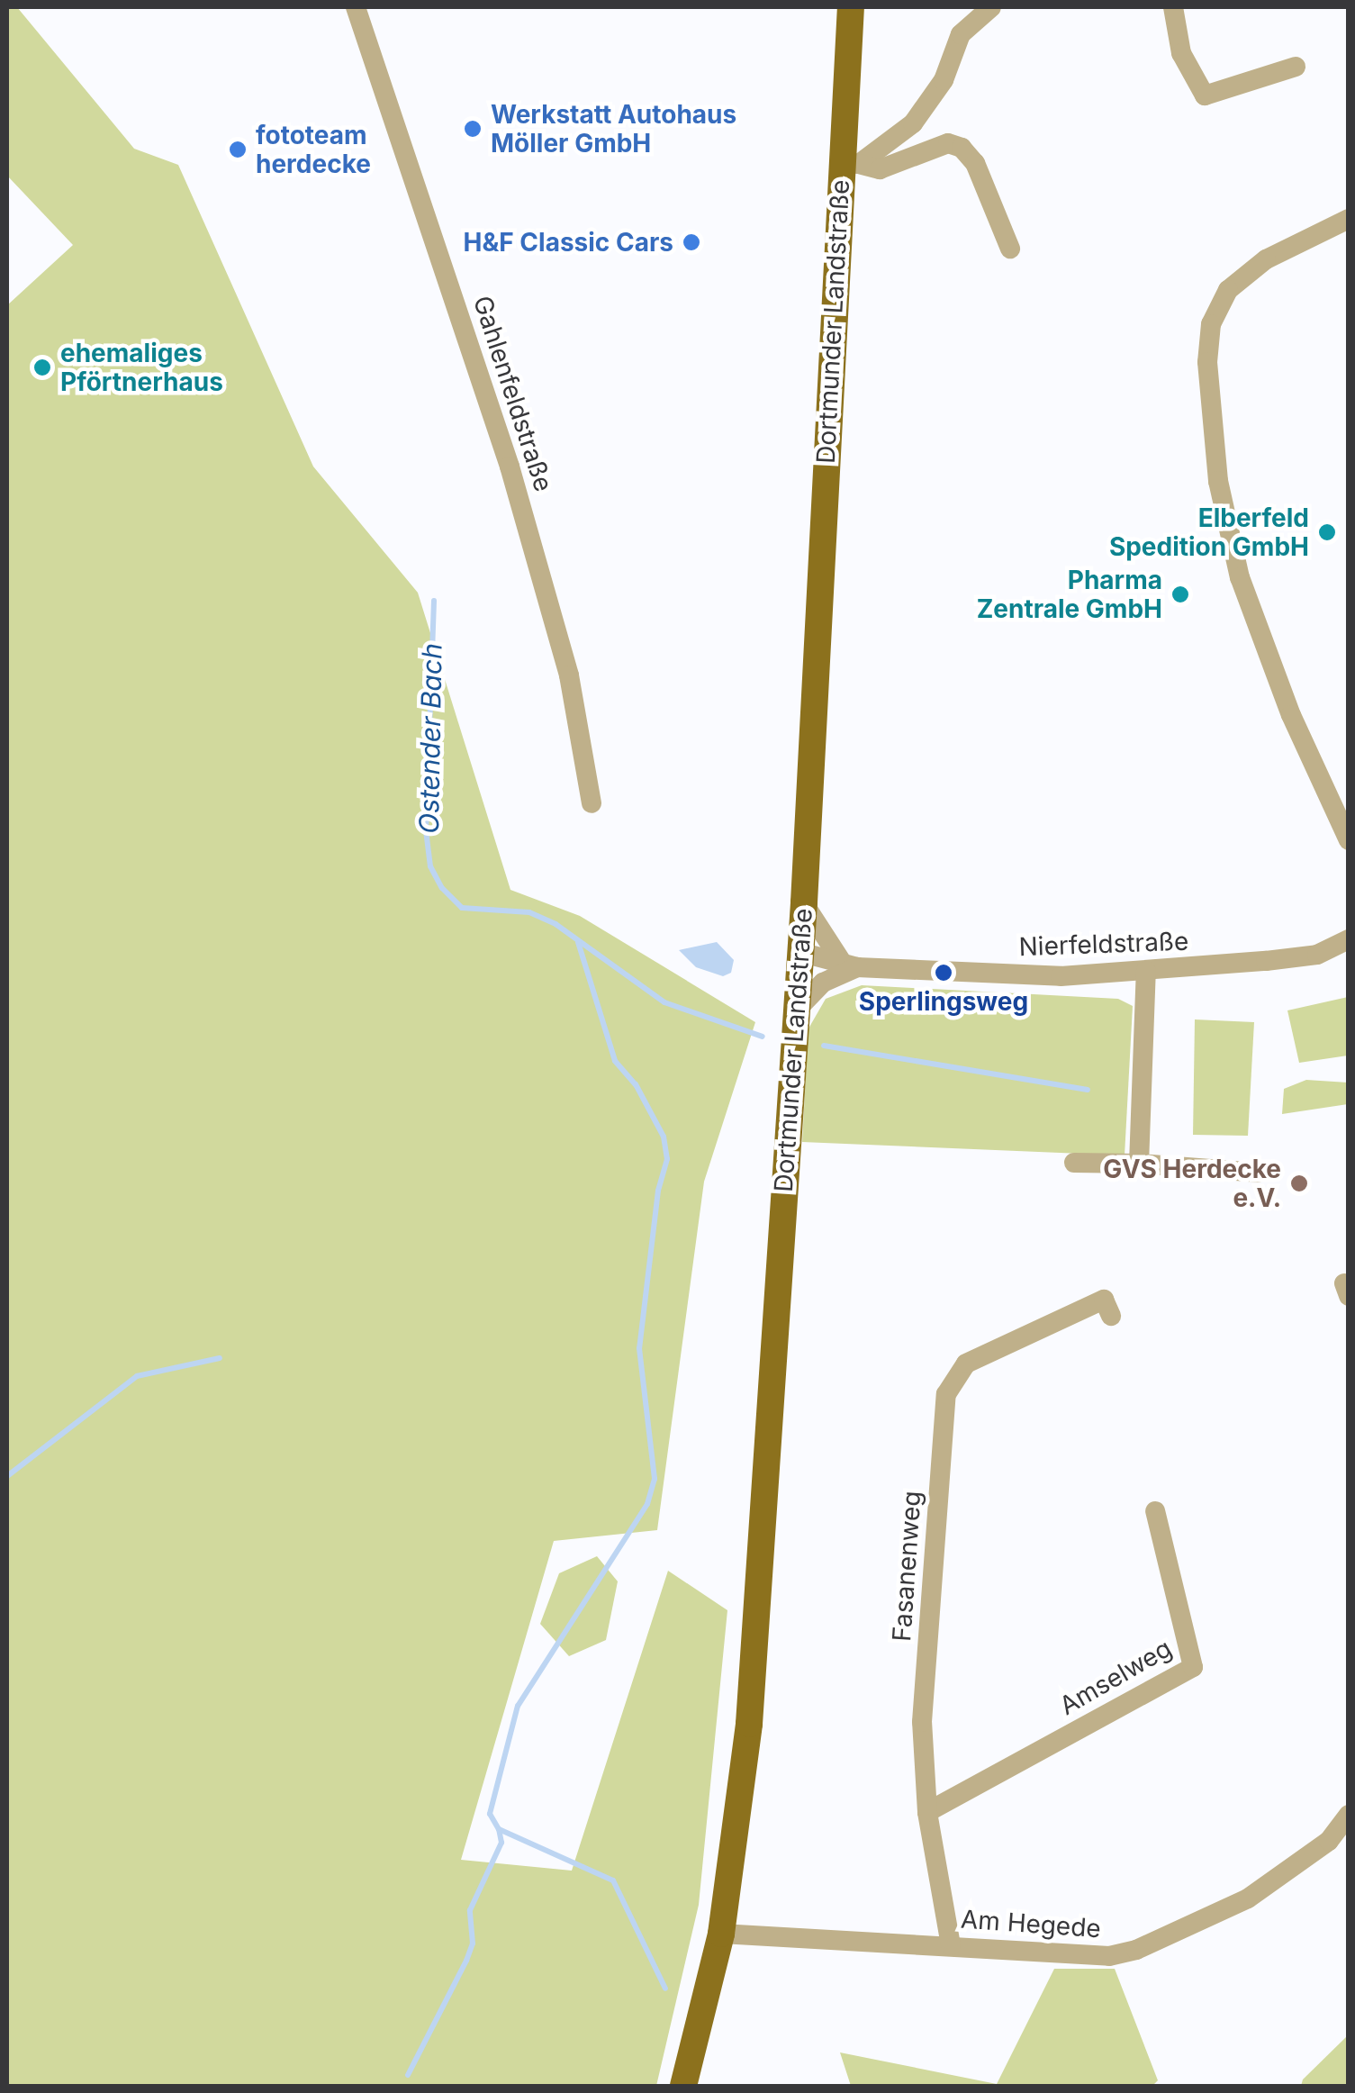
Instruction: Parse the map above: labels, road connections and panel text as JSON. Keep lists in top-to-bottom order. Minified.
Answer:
{"streets":{"main road":["Dortmunder Landstraße"],"street":["Gahlenfeldstraße","Nierfeldstraße","Fasanenweg","Amselweg","Am Hegede"]},"crossings":[["Dortmunder Landstraße","Nierfeldstraße"],["Dortmunder Landstraße","Am Hegede"],["Fasanenweg","Amselweg"],["Fasanenweg","Am Hegede"]],"water":["Ostender Bach"],"places":["Werkstatt Autohaus Möller GmbH","fototeam herdecke","H&F Classic Cars","ehemaliges Pförtnerhaus","Elberfeld Spedition GmbH","Pharma Zentrale GmbH","Sperlingsweg","GVS Herdecke e.V."]}
